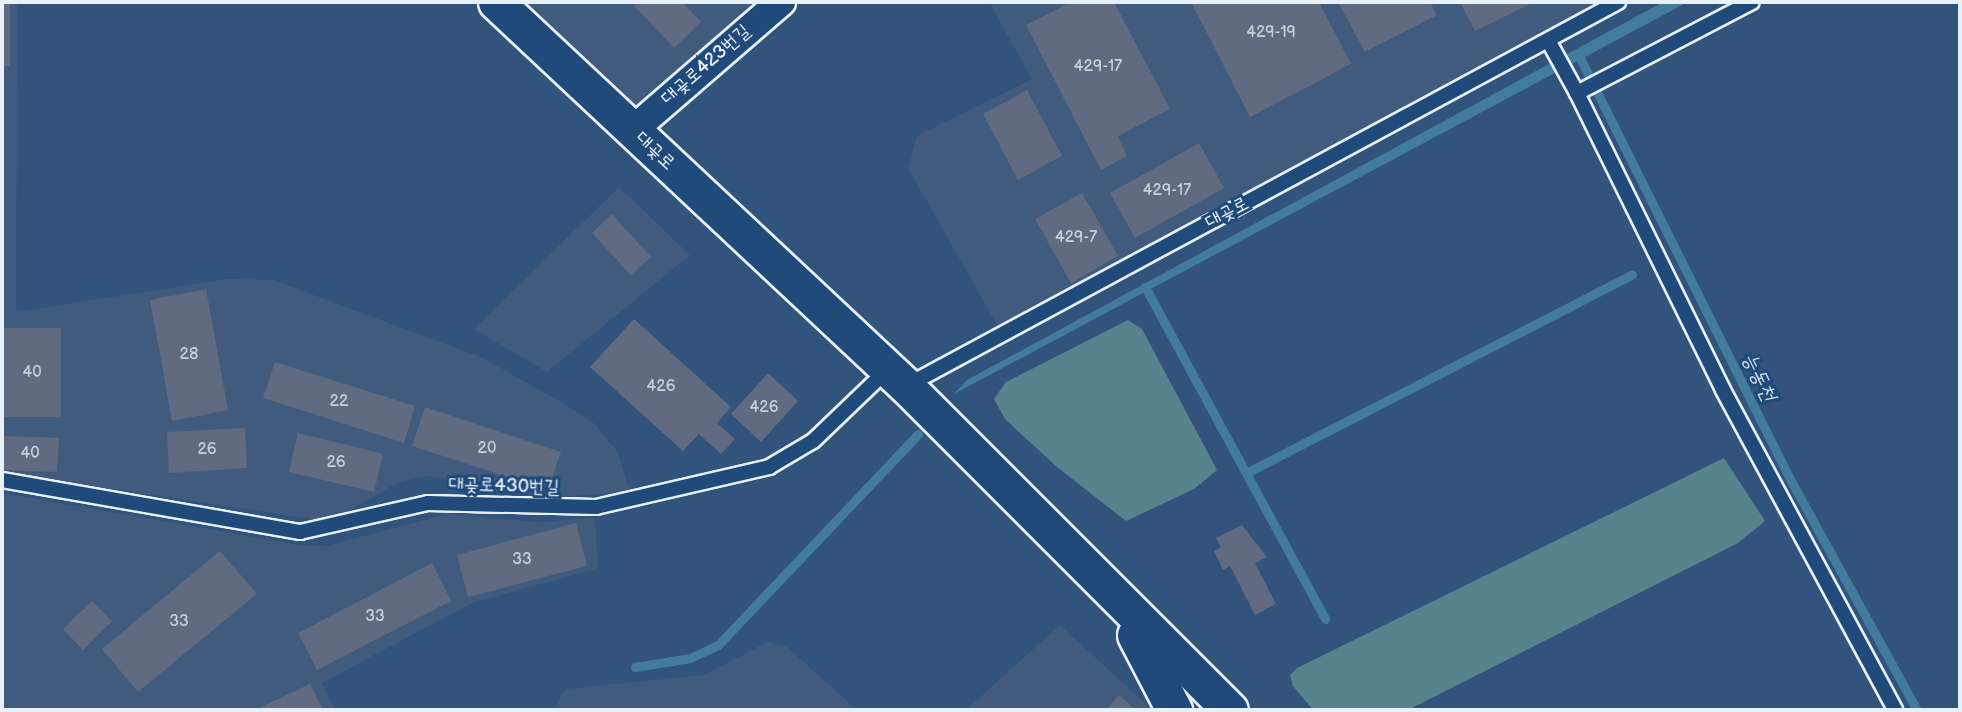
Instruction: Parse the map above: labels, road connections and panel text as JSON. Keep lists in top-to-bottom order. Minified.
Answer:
{"streets":{"street":["대곶로423번길","대곶로"],"lane":["대곶로430번길"]},"crossings":[["대곶로423번길","대곶로"],["대곶로","대곶로430번길"]],"water":["능동천"],"house_numbers":["429-19","429-17","429-17","429-7","28","40","426","22","426","20","26","40","26","33","33","33"]}
